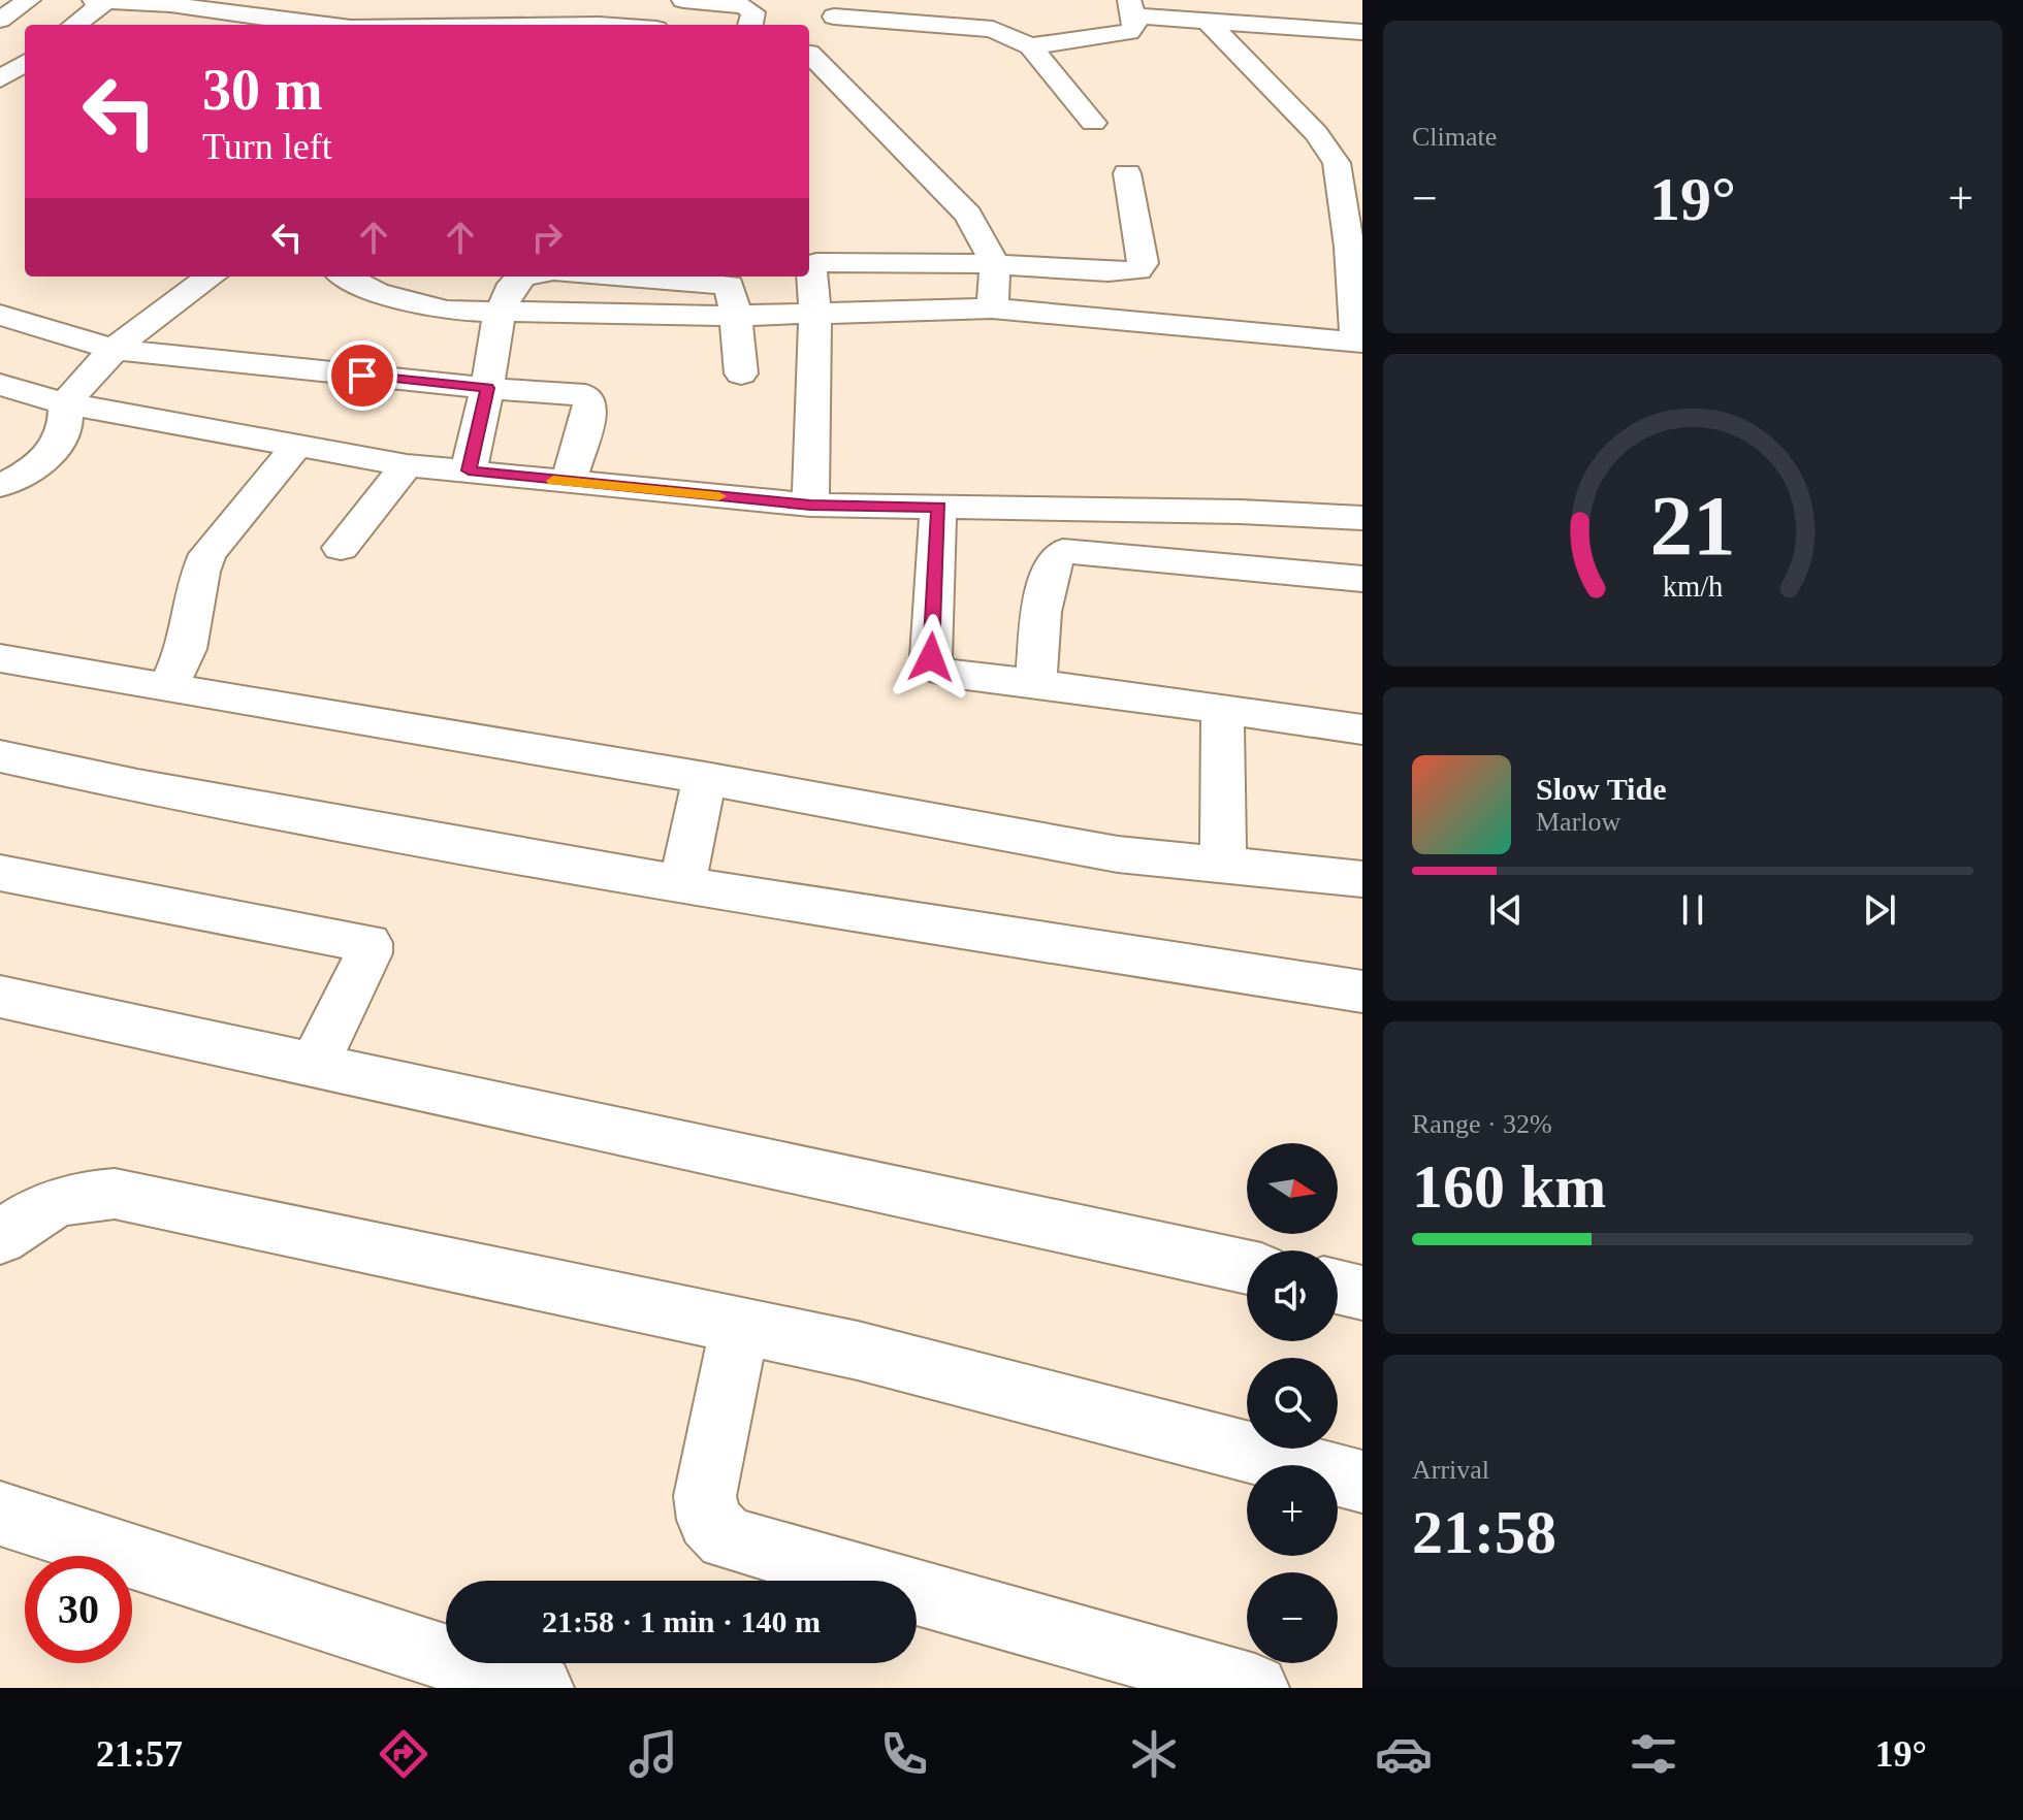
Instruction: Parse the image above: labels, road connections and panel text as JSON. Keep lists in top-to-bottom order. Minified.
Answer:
{"north":"right","page":{"tile":["Climate",["Range · 32%","160 km"],["Arrival","21:58"]],"turn":["30 m","Turn left"],"heat":["−","19°","+"],"song":["Slow Tide","Marlow"],"map_buttons":["+","−"],"limit":"30","trip":"21:58 · 1 min · 140 m","tabs":["21:57","19°"],"gauge":["21","km/h"]}}
